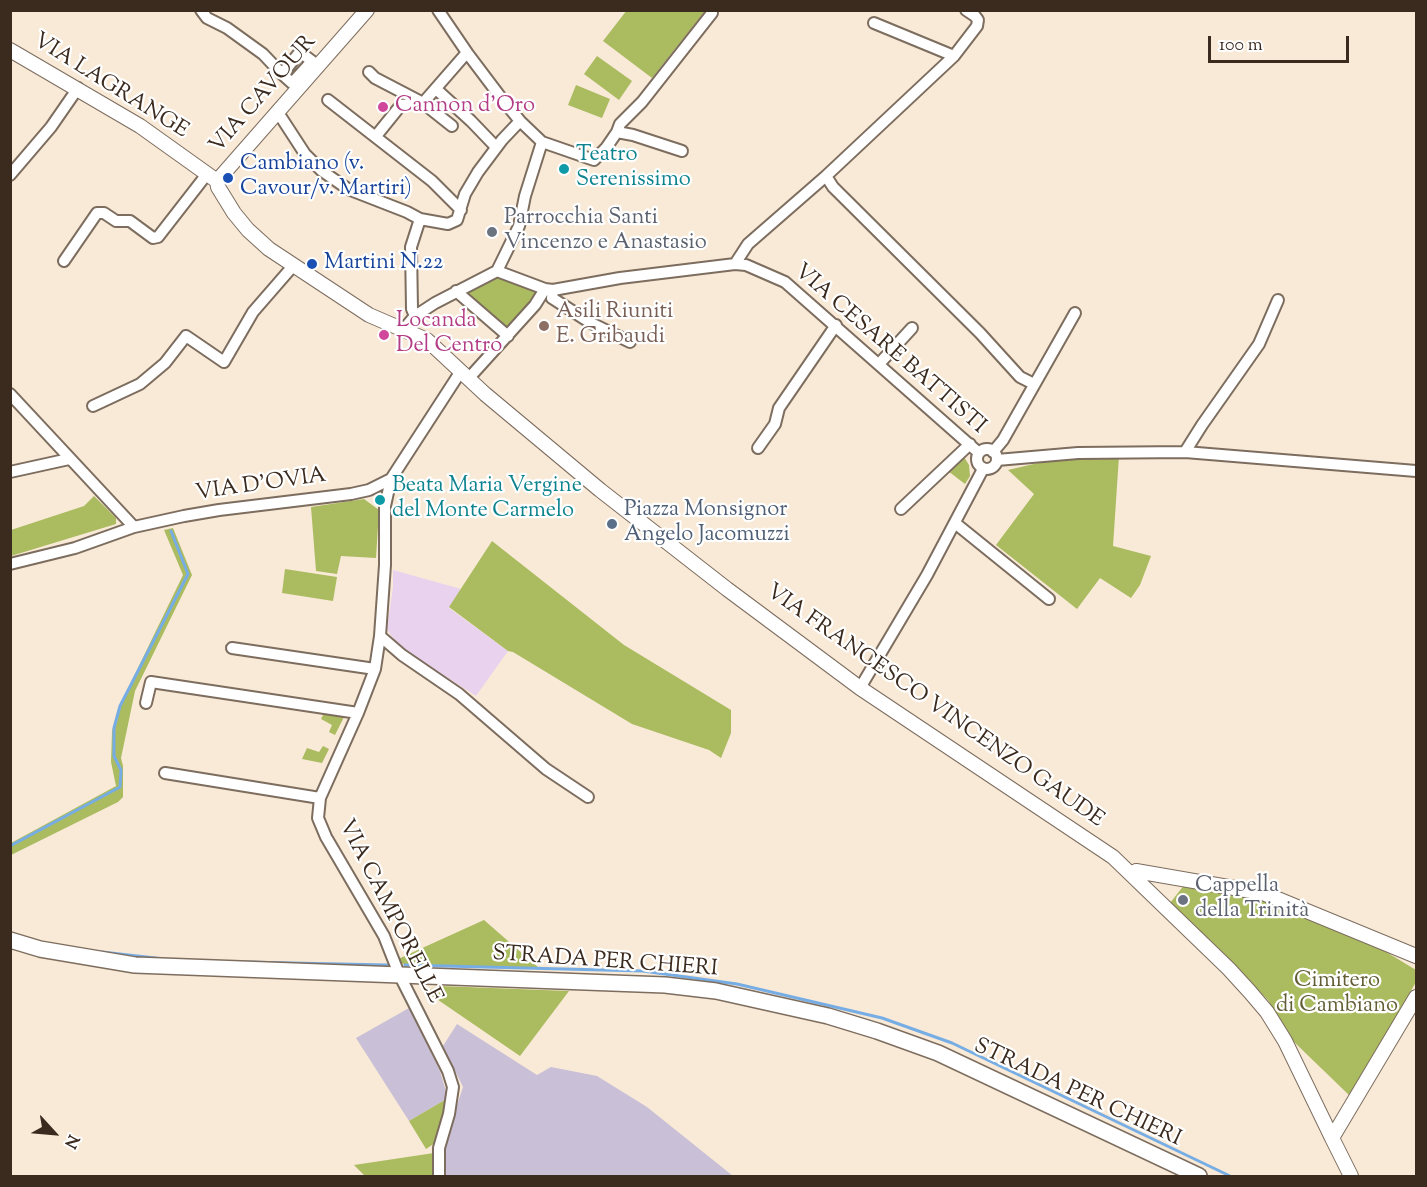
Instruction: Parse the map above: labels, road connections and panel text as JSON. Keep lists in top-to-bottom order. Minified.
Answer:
{"streets":{"main road":["STRADA PER CHIERI"],"street":["VIA LAGRANGE","VIA CAVOUR","VIA CESARE BATTISTI","VIA D'OVIA","VIA FRANCESCO VINCENZO GAUDE","VIA CAMPORELLE"]},"crossings":[["VIA LAGRANGE","VIA CAVOUR"],["VIA LAGRANGE","VIA FRANCESCO VINCENZO GAUDE"],["VIA CAVOUR","VIA FRANCESCO VINCENZO GAUDE"],["VIA D'OVIA","VIA CAMPORELLE"],["VIA CAMPORELLE","STRADA PER CHIERI"]],"parks":["Cimitero di Cambiano"],"places":["Cannon d'Oro","Teatro Serenissimo","Cambiano (v. Cavour/v. Martiri)","Parrocchia Santi Vincenzo e Anastasio","Martini N.22","Asili Riuniti E. Gribaudi","Locanda Del Centro","Beata Maria Vergine del Monte Carmelo","Piazza Monsignor Angelo Jacomuzzi","Cappella della Trinità"],"scale_bar":"100 m","north":"bottom right"}
